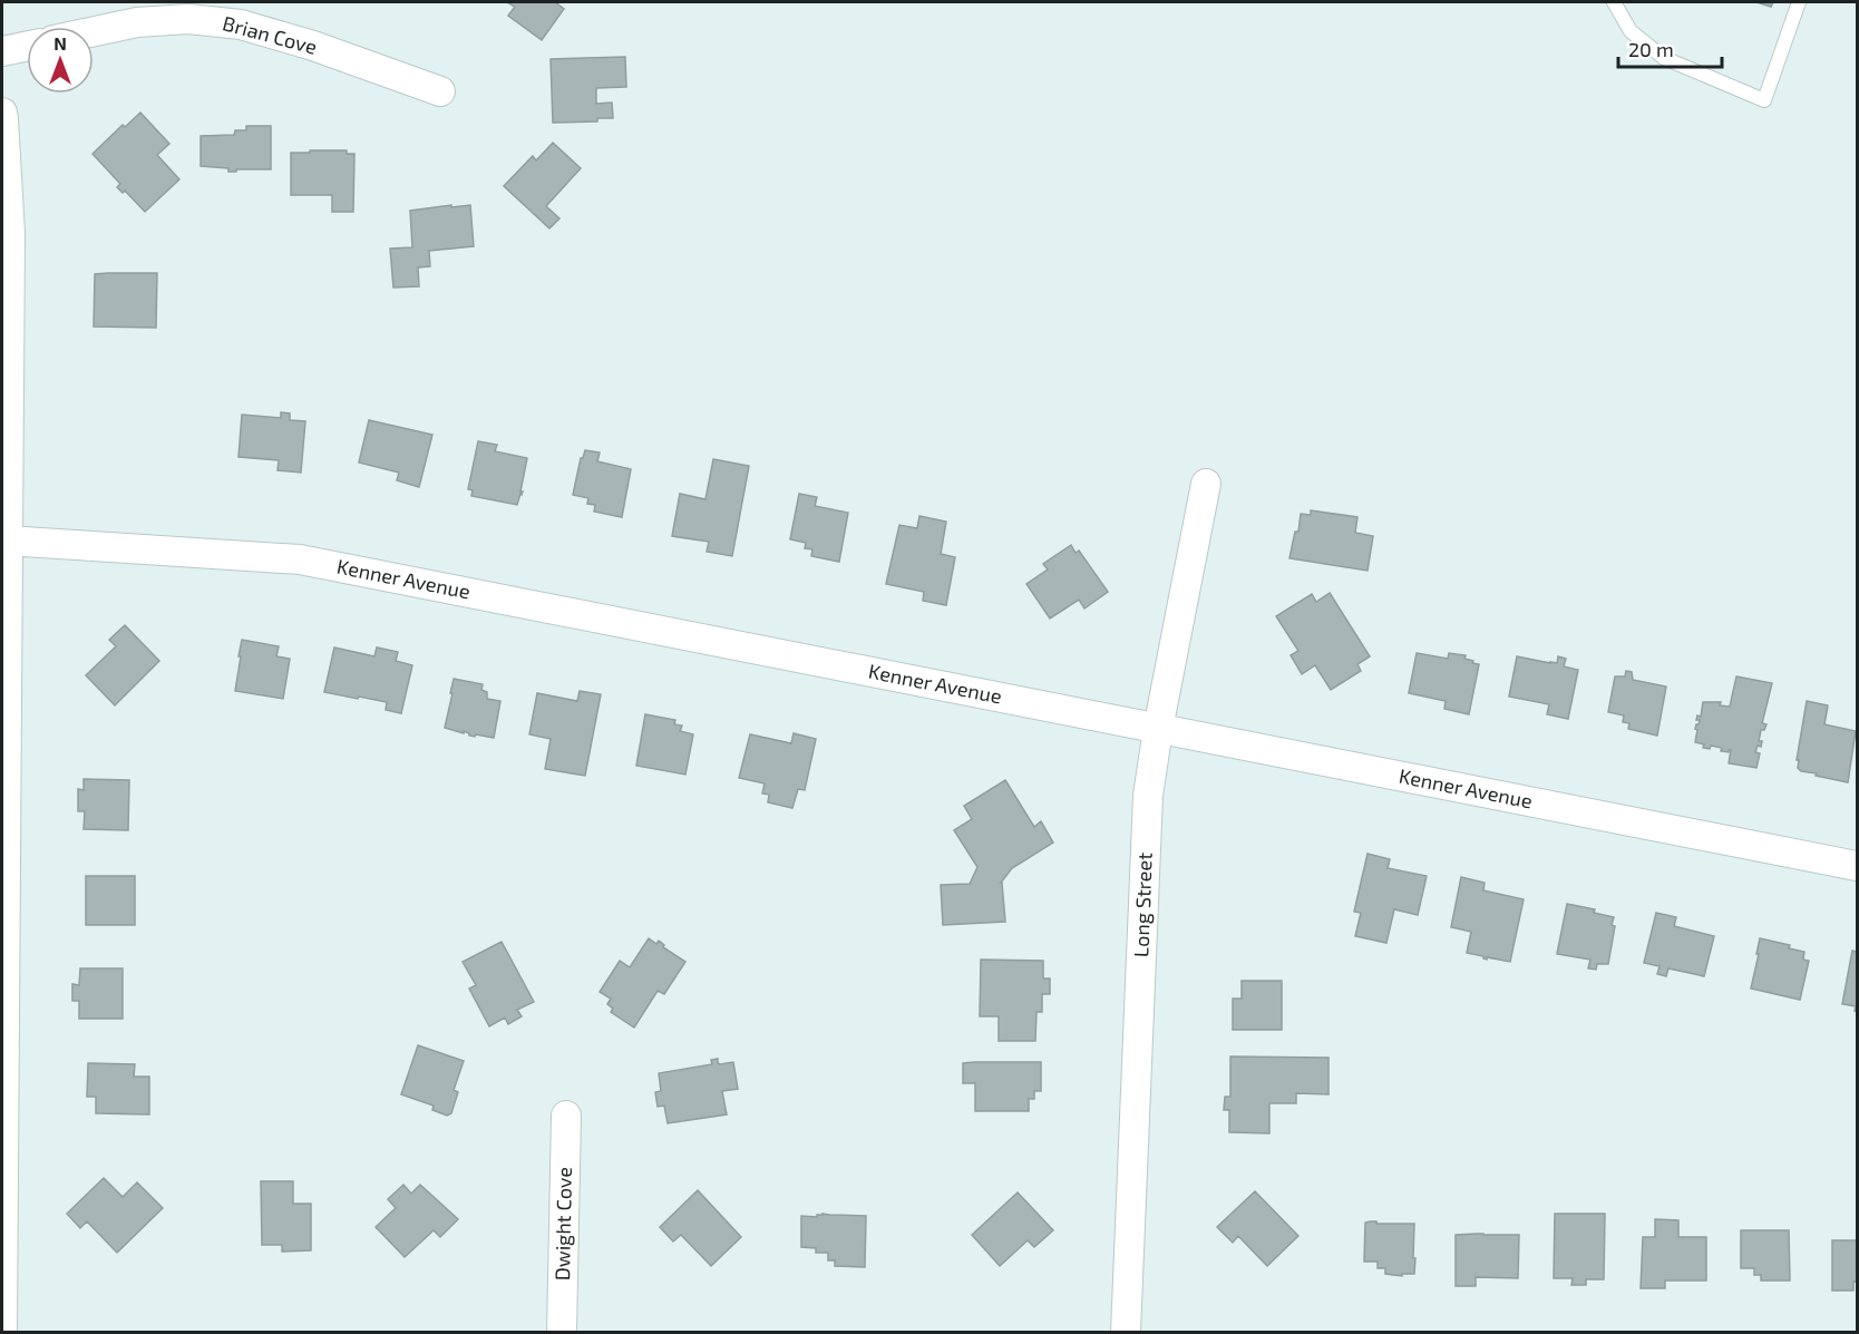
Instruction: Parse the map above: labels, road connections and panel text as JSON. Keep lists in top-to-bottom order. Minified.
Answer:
{"streets":{"street":["Brian Cove","Kenner Avenue","Long Street","Dwight Cove"]},"crossings":[["Kenner Avenue","Long Street"]],"scale_bar":"20 m","north":"top"}
